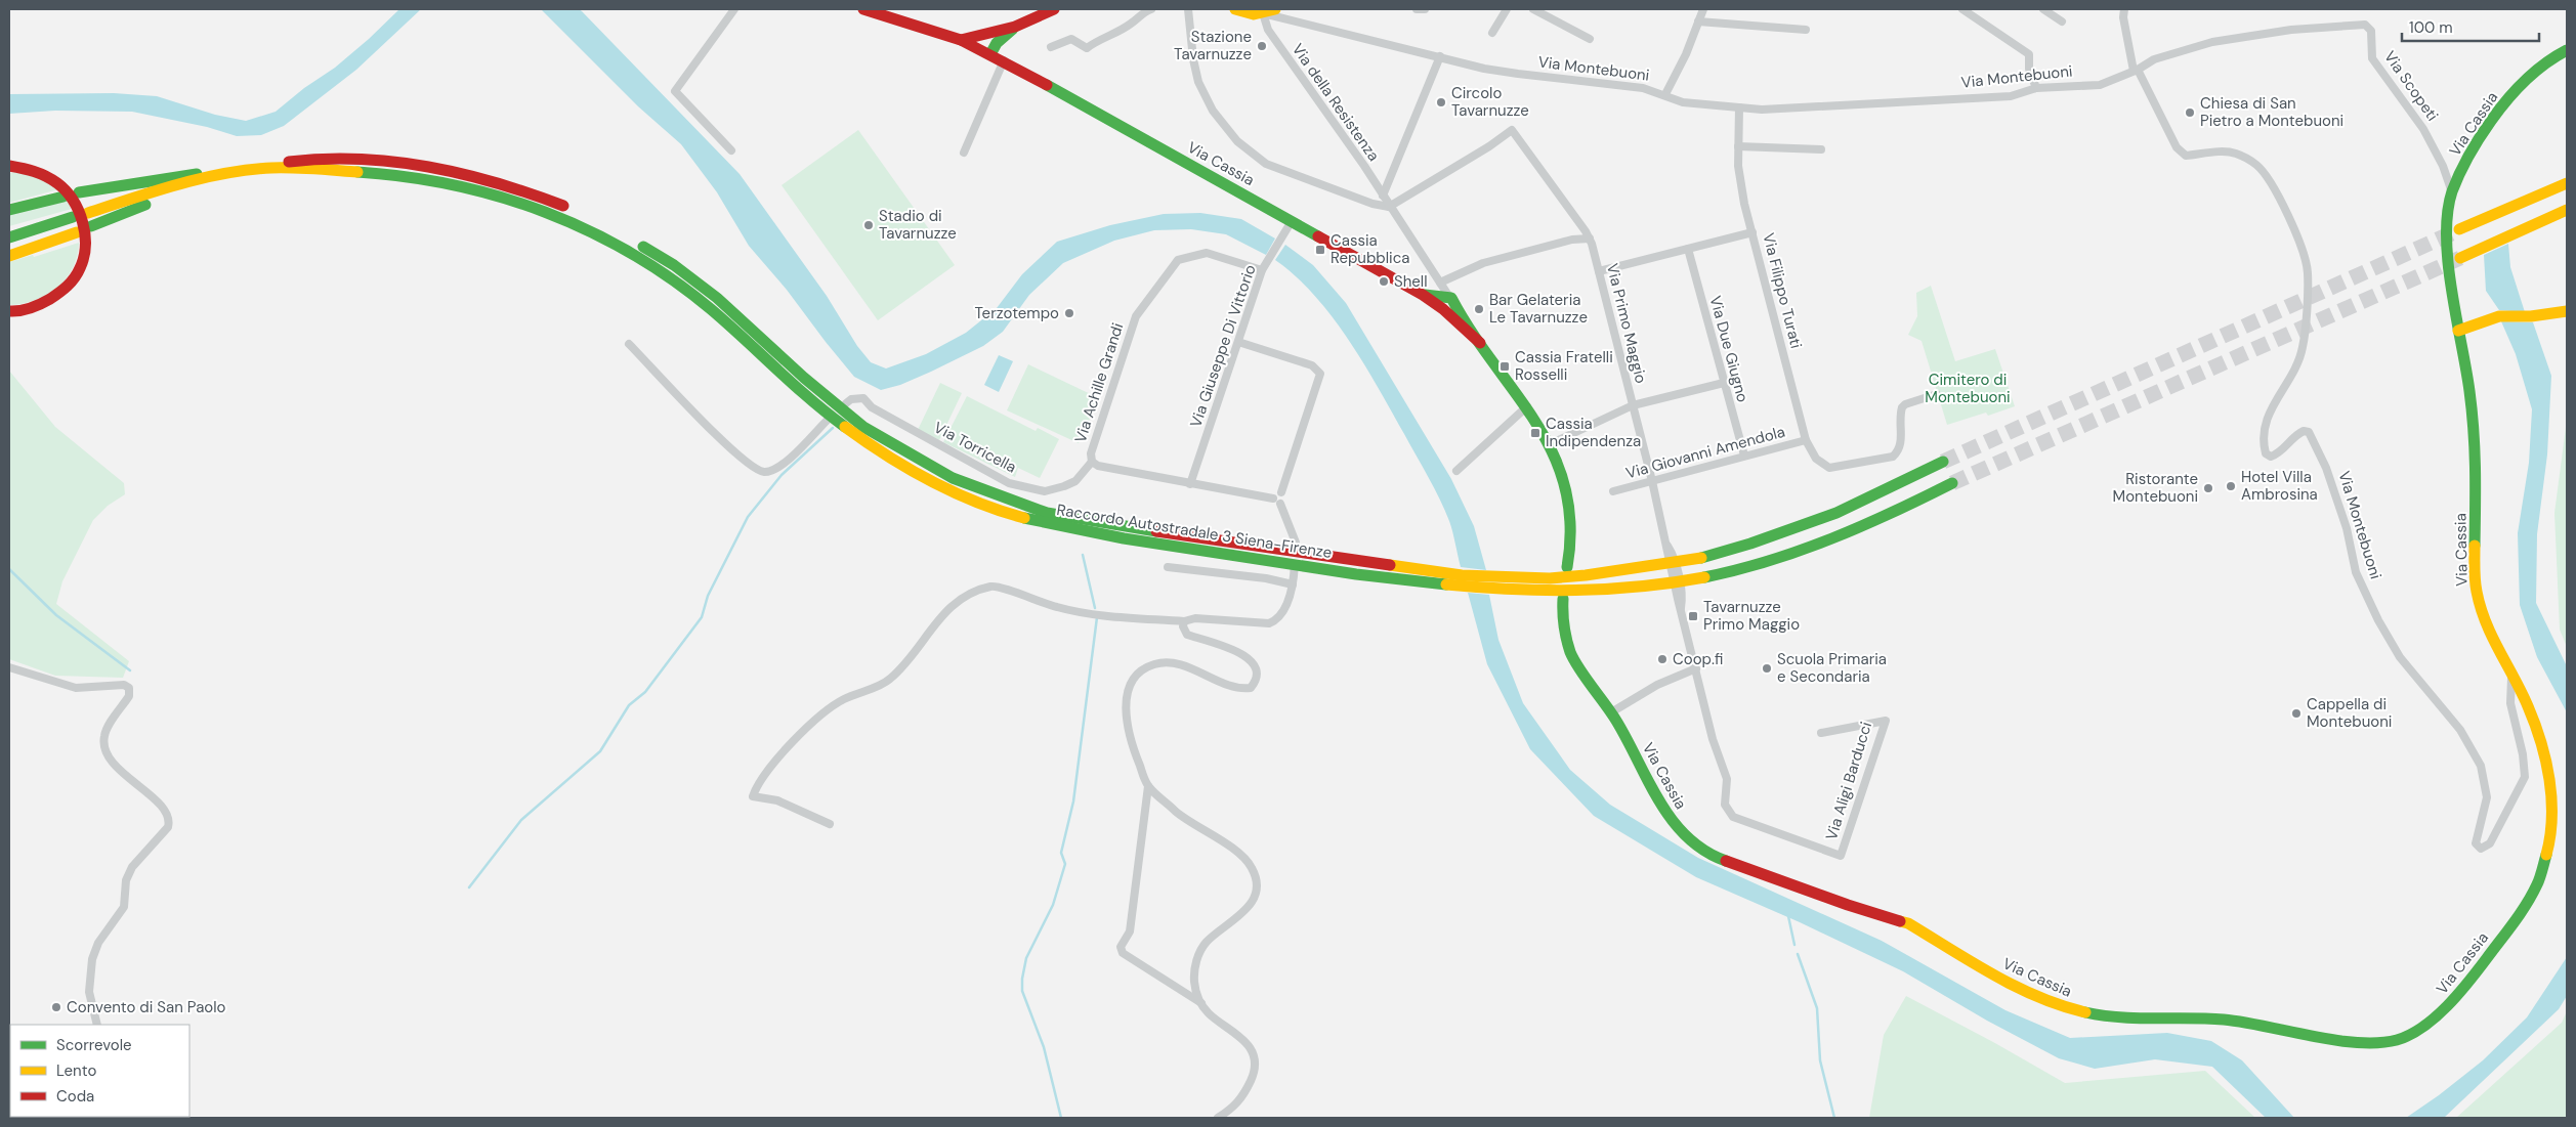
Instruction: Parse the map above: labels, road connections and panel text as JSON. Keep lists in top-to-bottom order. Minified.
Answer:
{"streets":{"main road":["Via Montebuoni","Via Cassia","Raccordo Autostradale 3 Siena-Firenze"],"street":["Via Scopeti","Via della Resistenza","Via Filippo Turati","Via Primo Maggio","Via Giuseppe Di Vittorio","Via Due Giugno","Via Achille Grandi","Via Torricella","Via Giovanni Amendola","Via Aligi Barducci"]},"crossings":[["Via Montebuoni","Via Scopeti"],["Via Montebuoni","Via della Resistenza"],["Via Montebuoni","Via Cassia"],["Via Montebuoni","Via Filippo Turati"],["Via Scopeti","Via Cassia"],["Via della Resistenza","Via Primo Maggio"],["Via Cassia","Via Giuseppe Di Vittorio"],["Via Filippo Turati","Via Giovanni Amendola"],["Via Primo Maggio","Via Giovanni Amendola"],["Via Primo Maggio","Via Aligi Barducci"],["Via Giuseppe Di Vittorio","Via Achille Grandi"],["Via Due Giugno","Via Giovanni Amendola"],["Via Achille Grandi","Via Torricella"]],"parks":["Cimitero di Montebuoni"],"places":{"other":["Stazione Tavarnuzze","Circolo Tavarnuzze","Chiesa di San Pietro a Montebuoni","Stadio di Tavarnuzze","Shell","Bar Gelateria Le Tavarnuzze","Terzotempo","Hotel Villa Ambrosina","Ristorante Montebuoni","Coop.fi","Scuola Primaria e Secondaria","Cappella di Montebuoni","Convento di San Paolo"],"transit":["Cassia Repubblica","Cassia Fratelli Rosselli","Cassia Indipendenza","Tavarnuzze Primo Maggio"]},"legend":["Scorrevole","Lento","Coda"],"scale_bar":"100 m"}
